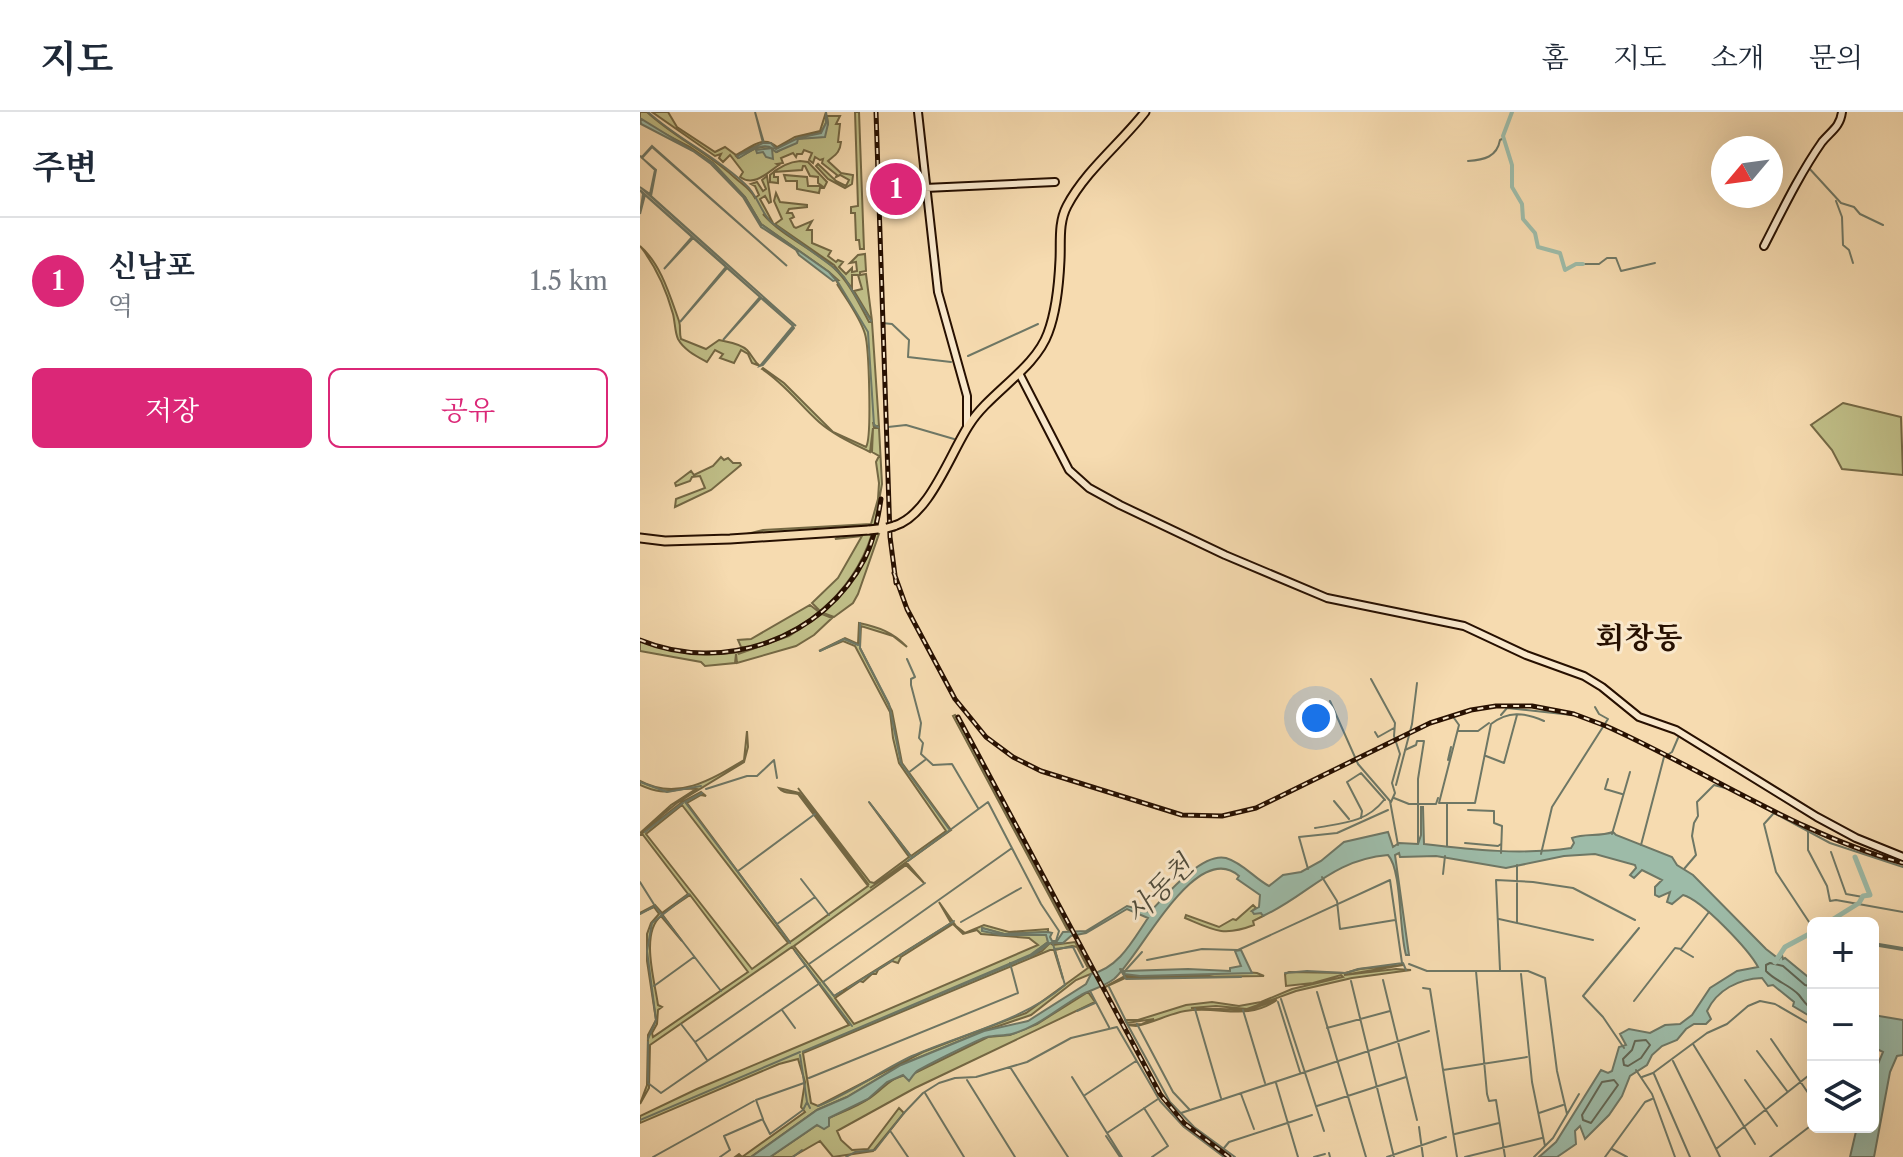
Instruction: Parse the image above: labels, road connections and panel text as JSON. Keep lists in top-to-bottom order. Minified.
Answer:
{"districts":["회창동"],"water":["사동천"],"north":"bottom left","page":{"header":"지도","nav":["홈","지도","소개","문의"],"heading":"주변","pins":"1","list":[{"mark":"1","name":"신남포","note":"역","value":"1.5 km"}],"buttons":["저장","공유"],"map_buttons":["+","−"]}}
